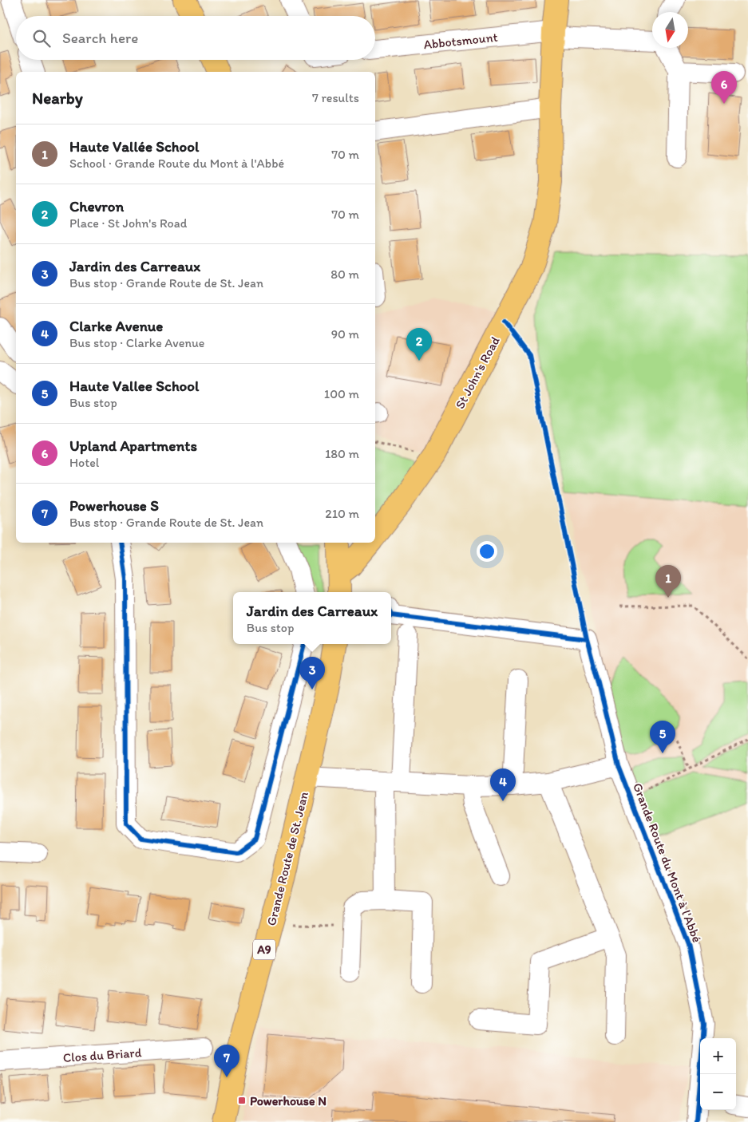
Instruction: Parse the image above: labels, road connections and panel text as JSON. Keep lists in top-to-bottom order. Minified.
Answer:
{"streets":{"main road":["St John's Road","Grande Route de St. Jean","A9"],"street":["Abbotsmount","Grande Route du Mont à l'Abbé","Clos du Briard"]},"crossings":[["Abbotsmount","St John's Road"]],"places":{"transit":["Powerhouse N"]},"north":"bottom","page":{"search":"Search here","pins":["6","2","1","3","5","4","7"],"heading":["Nearby","7 results"],"list":[{"mark":"1","name":"Haute Vallée School","note":"School · Grande Route du Mont à l'Abbé","value":"70 m"},{"mark":"2","name":"Chevron","note":"Place · St John's Road","value":"70 m"},{"mark":"3","name":"Jardin des Carreaux","note":"Bus stop · Grande Route de St. Jean","value":"80 m"},{"mark":"4","name":"Clarke Avenue","note":"Bus stop · Clarke Avenue","value":"90 m"},{"mark":"5","name":"Haute Vallee School","note":"Bus stop","value":"100 m"},{"mark":"6","name":"Upland Apartments","note":"Hotel","value":"180 m"},{"mark":"7","name":"Powerhouse S","note":"Bus stop · Grande Route de St. Jean","value":"210 m"}],"popup":["Jardin des Carreaux","Bus stop"],"map_buttons":["+","−"]}}
